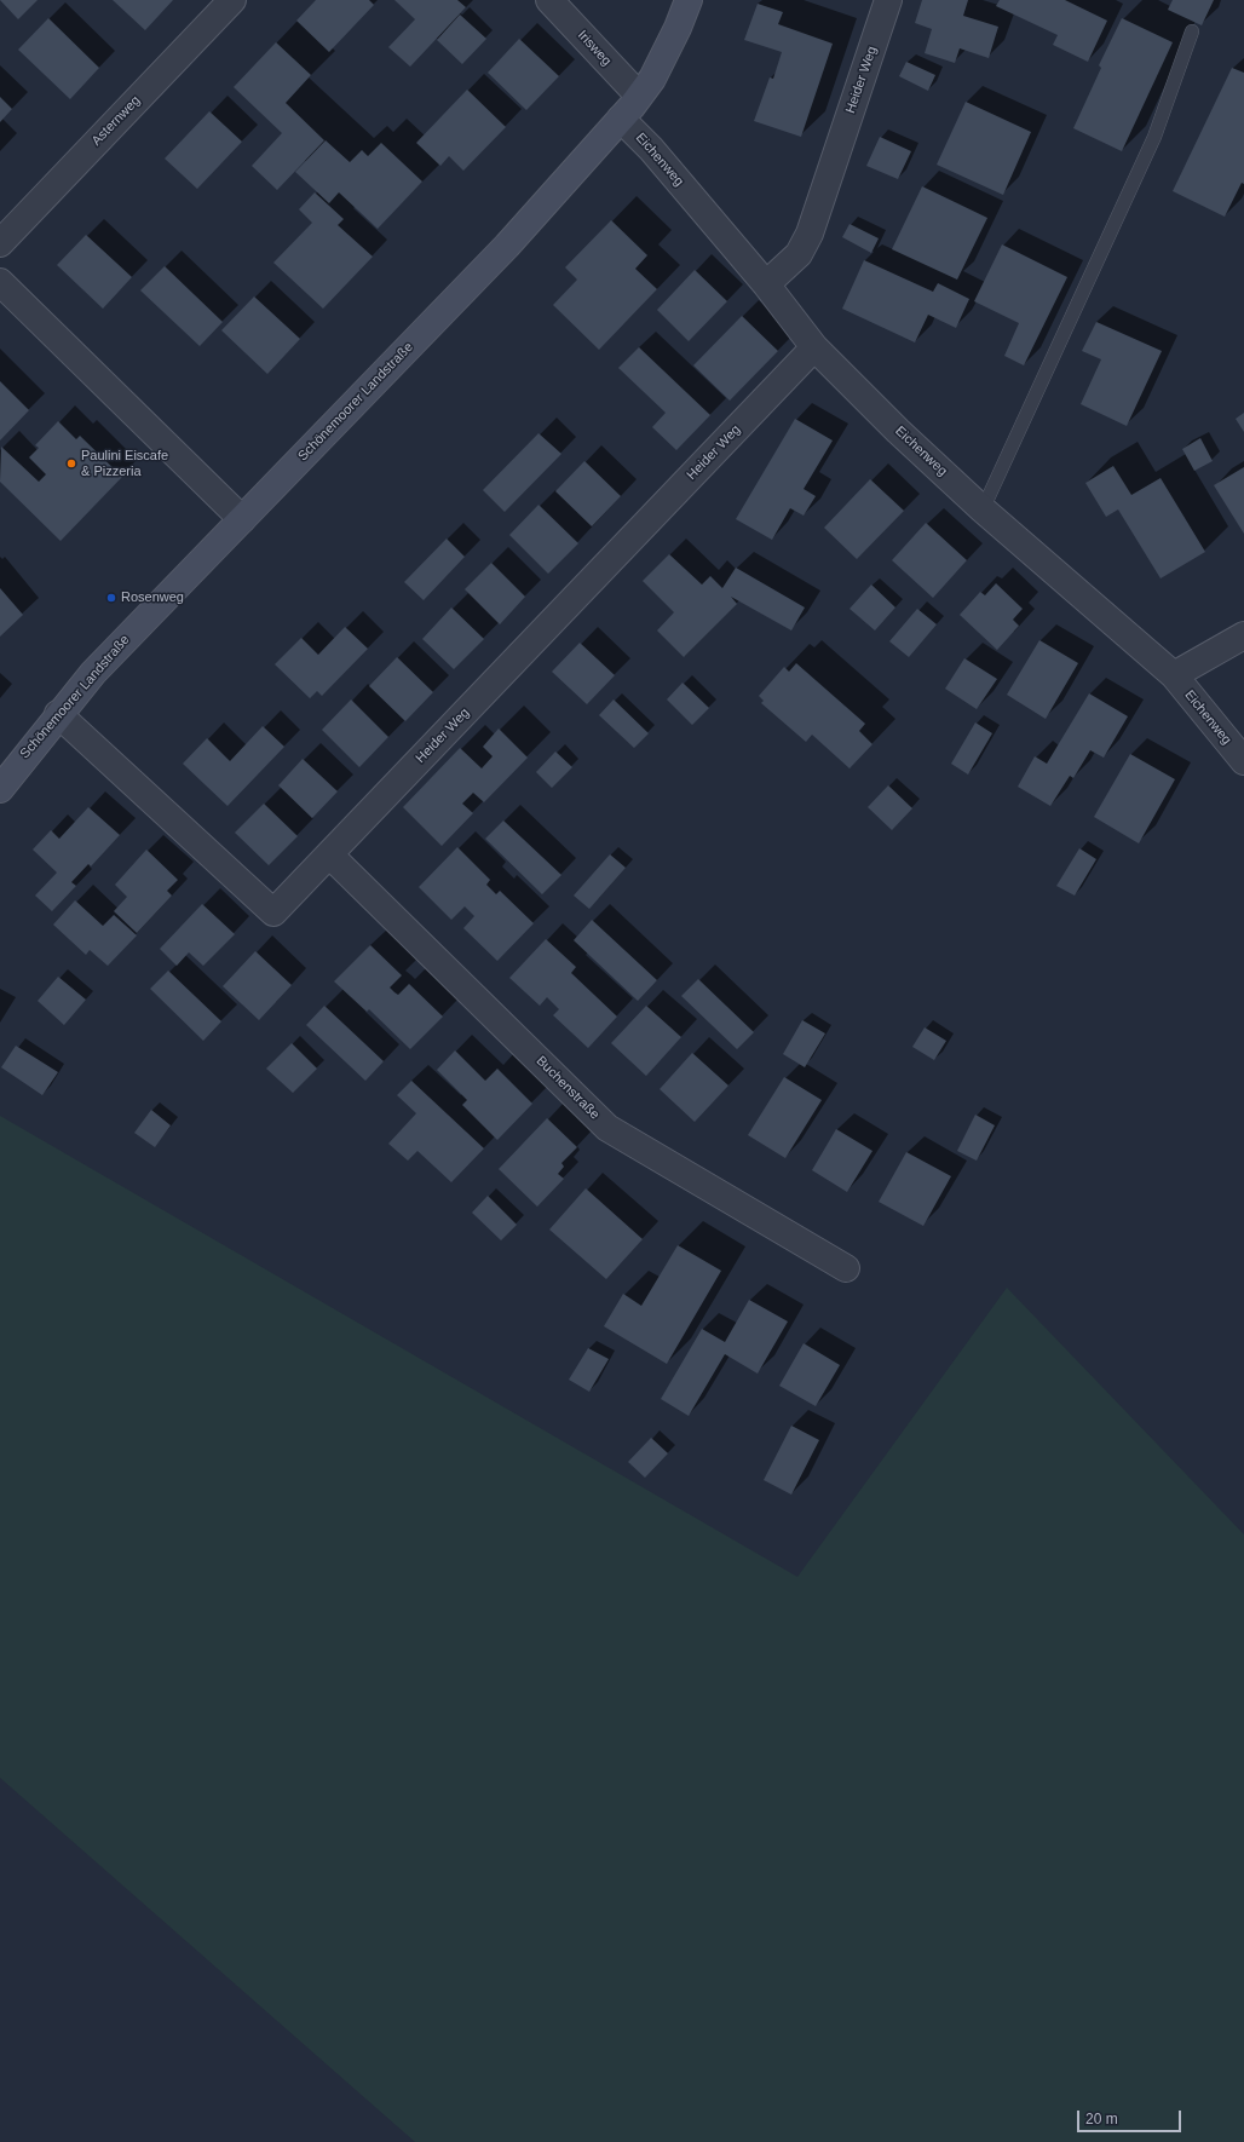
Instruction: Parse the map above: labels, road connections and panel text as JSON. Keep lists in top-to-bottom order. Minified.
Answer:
{"streets":{"street":["Irisweg","Heider Weg","Asternweg","Eichenweg","Schönemoorer Landstraße","Buchenstraße"]},"crossings":[["Irisweg","Schönemoorer Landstraße"],["Heider Weg","Eichenweg"],["Heider Weg","Schönemoorer Landstraße"],["Heider Weg","Buchenstraße"],["Eichenweg","Schönemoorer Landstraße"]],"places":["Paulini Eiscafe & Pizzeria","Rosenweg"],"scale_bar":"20 m"}
